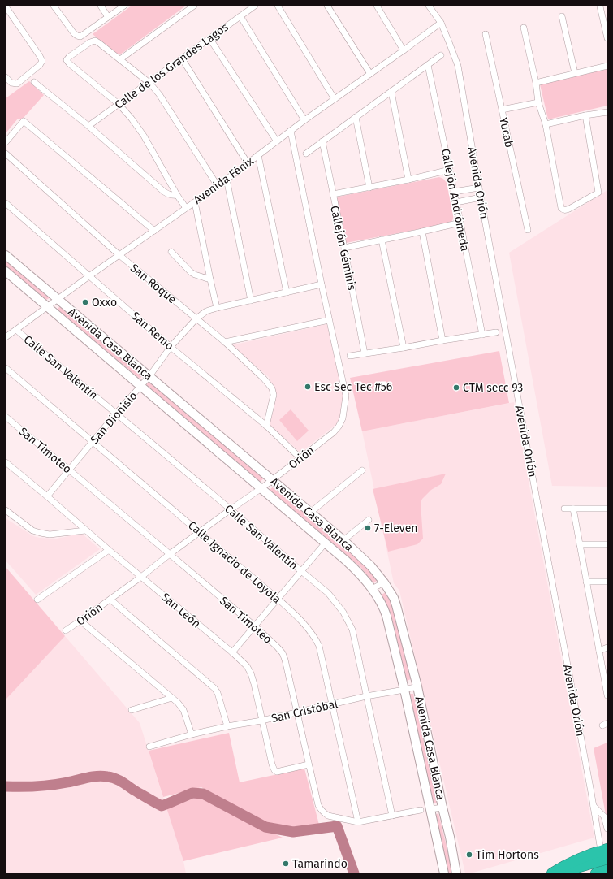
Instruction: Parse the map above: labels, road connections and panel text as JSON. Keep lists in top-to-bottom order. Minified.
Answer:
{"streets":{"street":["Calle de los Grandes Lagos","Yucab","Avenida Fénix","Avenida Orión","Callejón Andrómeda","Callejón Géminis","San Roque","San Remo","Avenida Casa Blanca","Calle San Valentín","San Dionisio","San Timoteo","Orión","Calle Ignacio de Loyola","San León","San Cristóbal"]},"crossings":[["Avenida Fénix","Avenida Orión"],["Avenida Fénix","San Roque"],["Avenida Fénix","San Remo"],["Avenida Fénix","Avenida Casa Blanca"],["Avenida Fénix","Calle San Valentín"],["Avenida Fénix","Orión"],["San Roque","San Remo"],["San Roque","San Dionisio"],["San Remo","San Dionisio"],["San Remo","Orión"],["Avenida Casa Blanca","San Dionisio"],["Avenida Casa Blanca","Orión"],["Avenida Casa Blanca","San Cristóbal"],["Calle San Valentín","San Dionisio"],["Calle San Valentín","San Timoteo"],["Calle San Valentín","Orión"],["Calle San Valentín","San Cristóbal"],["San Dionisio","San Timoteo"],["San Dionisio","Orión"],["San Dionisio","Calle Ignacio de Loyola"],["San Dionisio","San León"],["San Timoteo","Orión"],["San Timoteo","Calle Ignacio de Loyola"],["San Timoteo","San León"],["San Timoteo","San Cristóbal"],["Orión","Calle Ignacio de Loyola"],["Orión","San León"],["Calle Ignacio de Loyola","San Cristóbal"],["San León","San Cristóbal"]],"places":["Oxxo","Esc Sec Tec #56","CTM secc 93","7-Eleven","Tim Hortons","Tamarindo"]}
